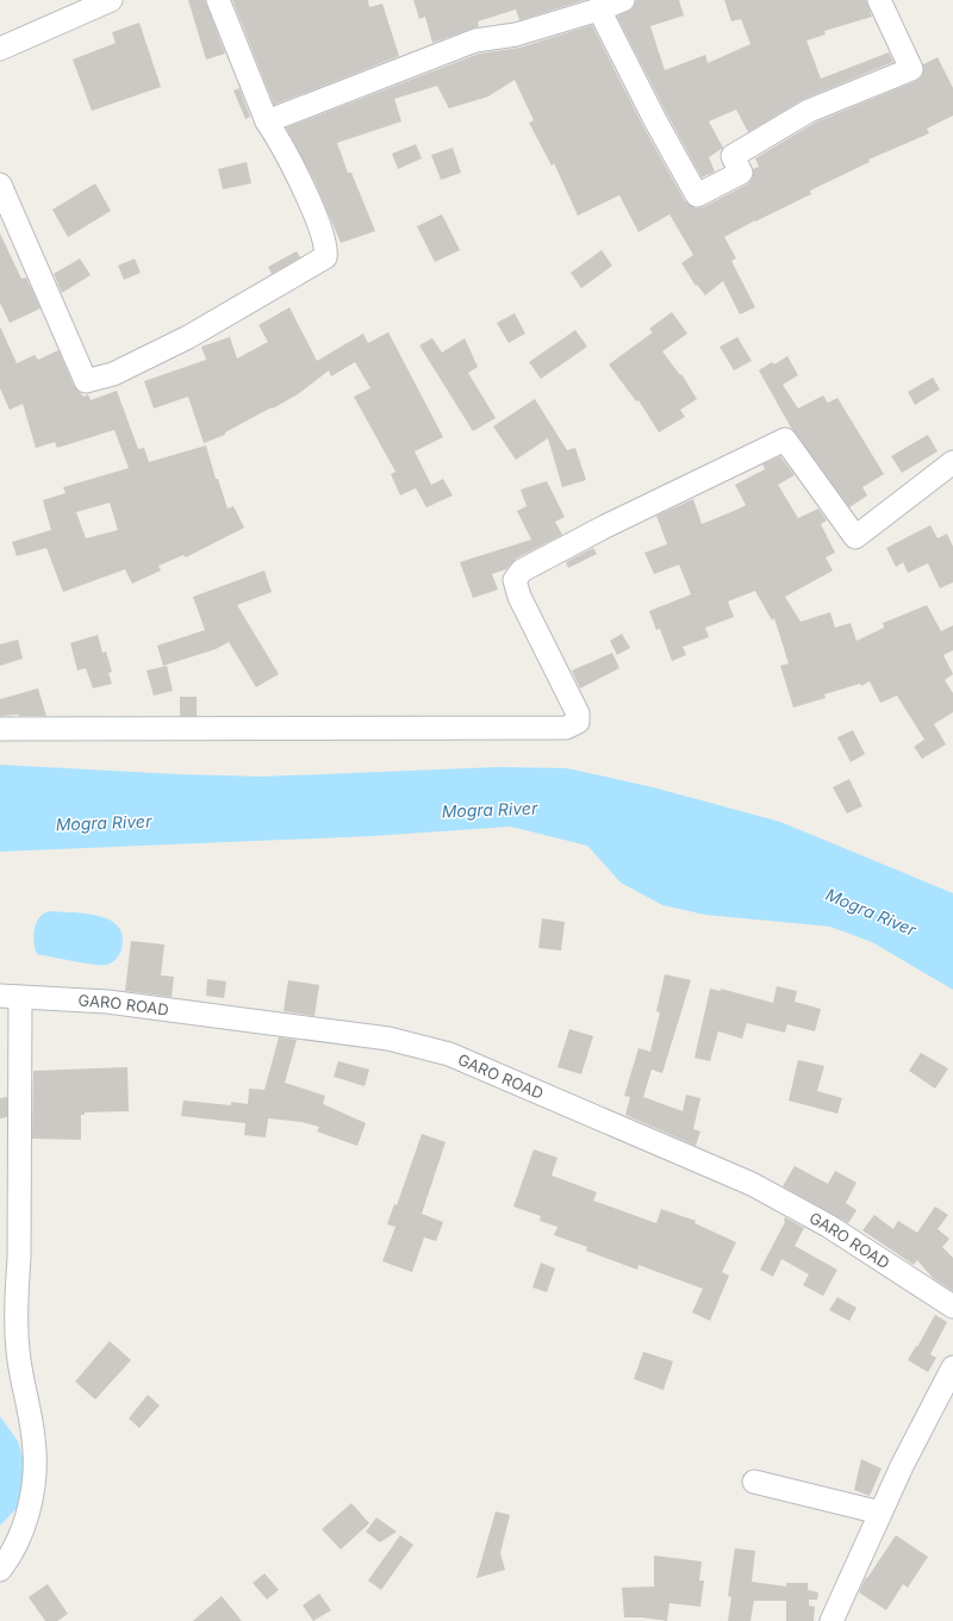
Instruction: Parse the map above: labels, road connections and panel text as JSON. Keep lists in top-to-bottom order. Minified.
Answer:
{"streets":{"street":["GARO ROAD"]},"water":["Mogra River"]}
